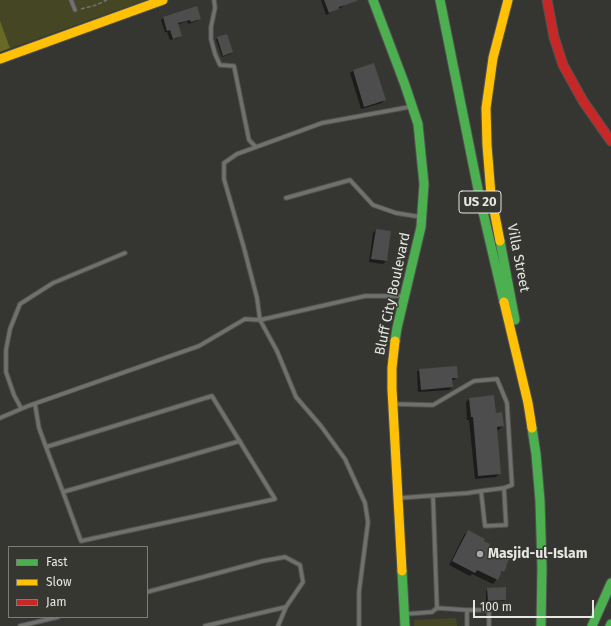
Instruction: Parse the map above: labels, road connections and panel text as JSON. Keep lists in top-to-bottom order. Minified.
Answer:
{"streets":{"main road":["US 20","Villa Street","Bluff City Boulevard"]},"crossings":[["US 20","Villa Street"]],"places":["Masjid-ul-Islam"],"legend":["Fast","Slow","Jam"],"scale_bar":"100 m"}
